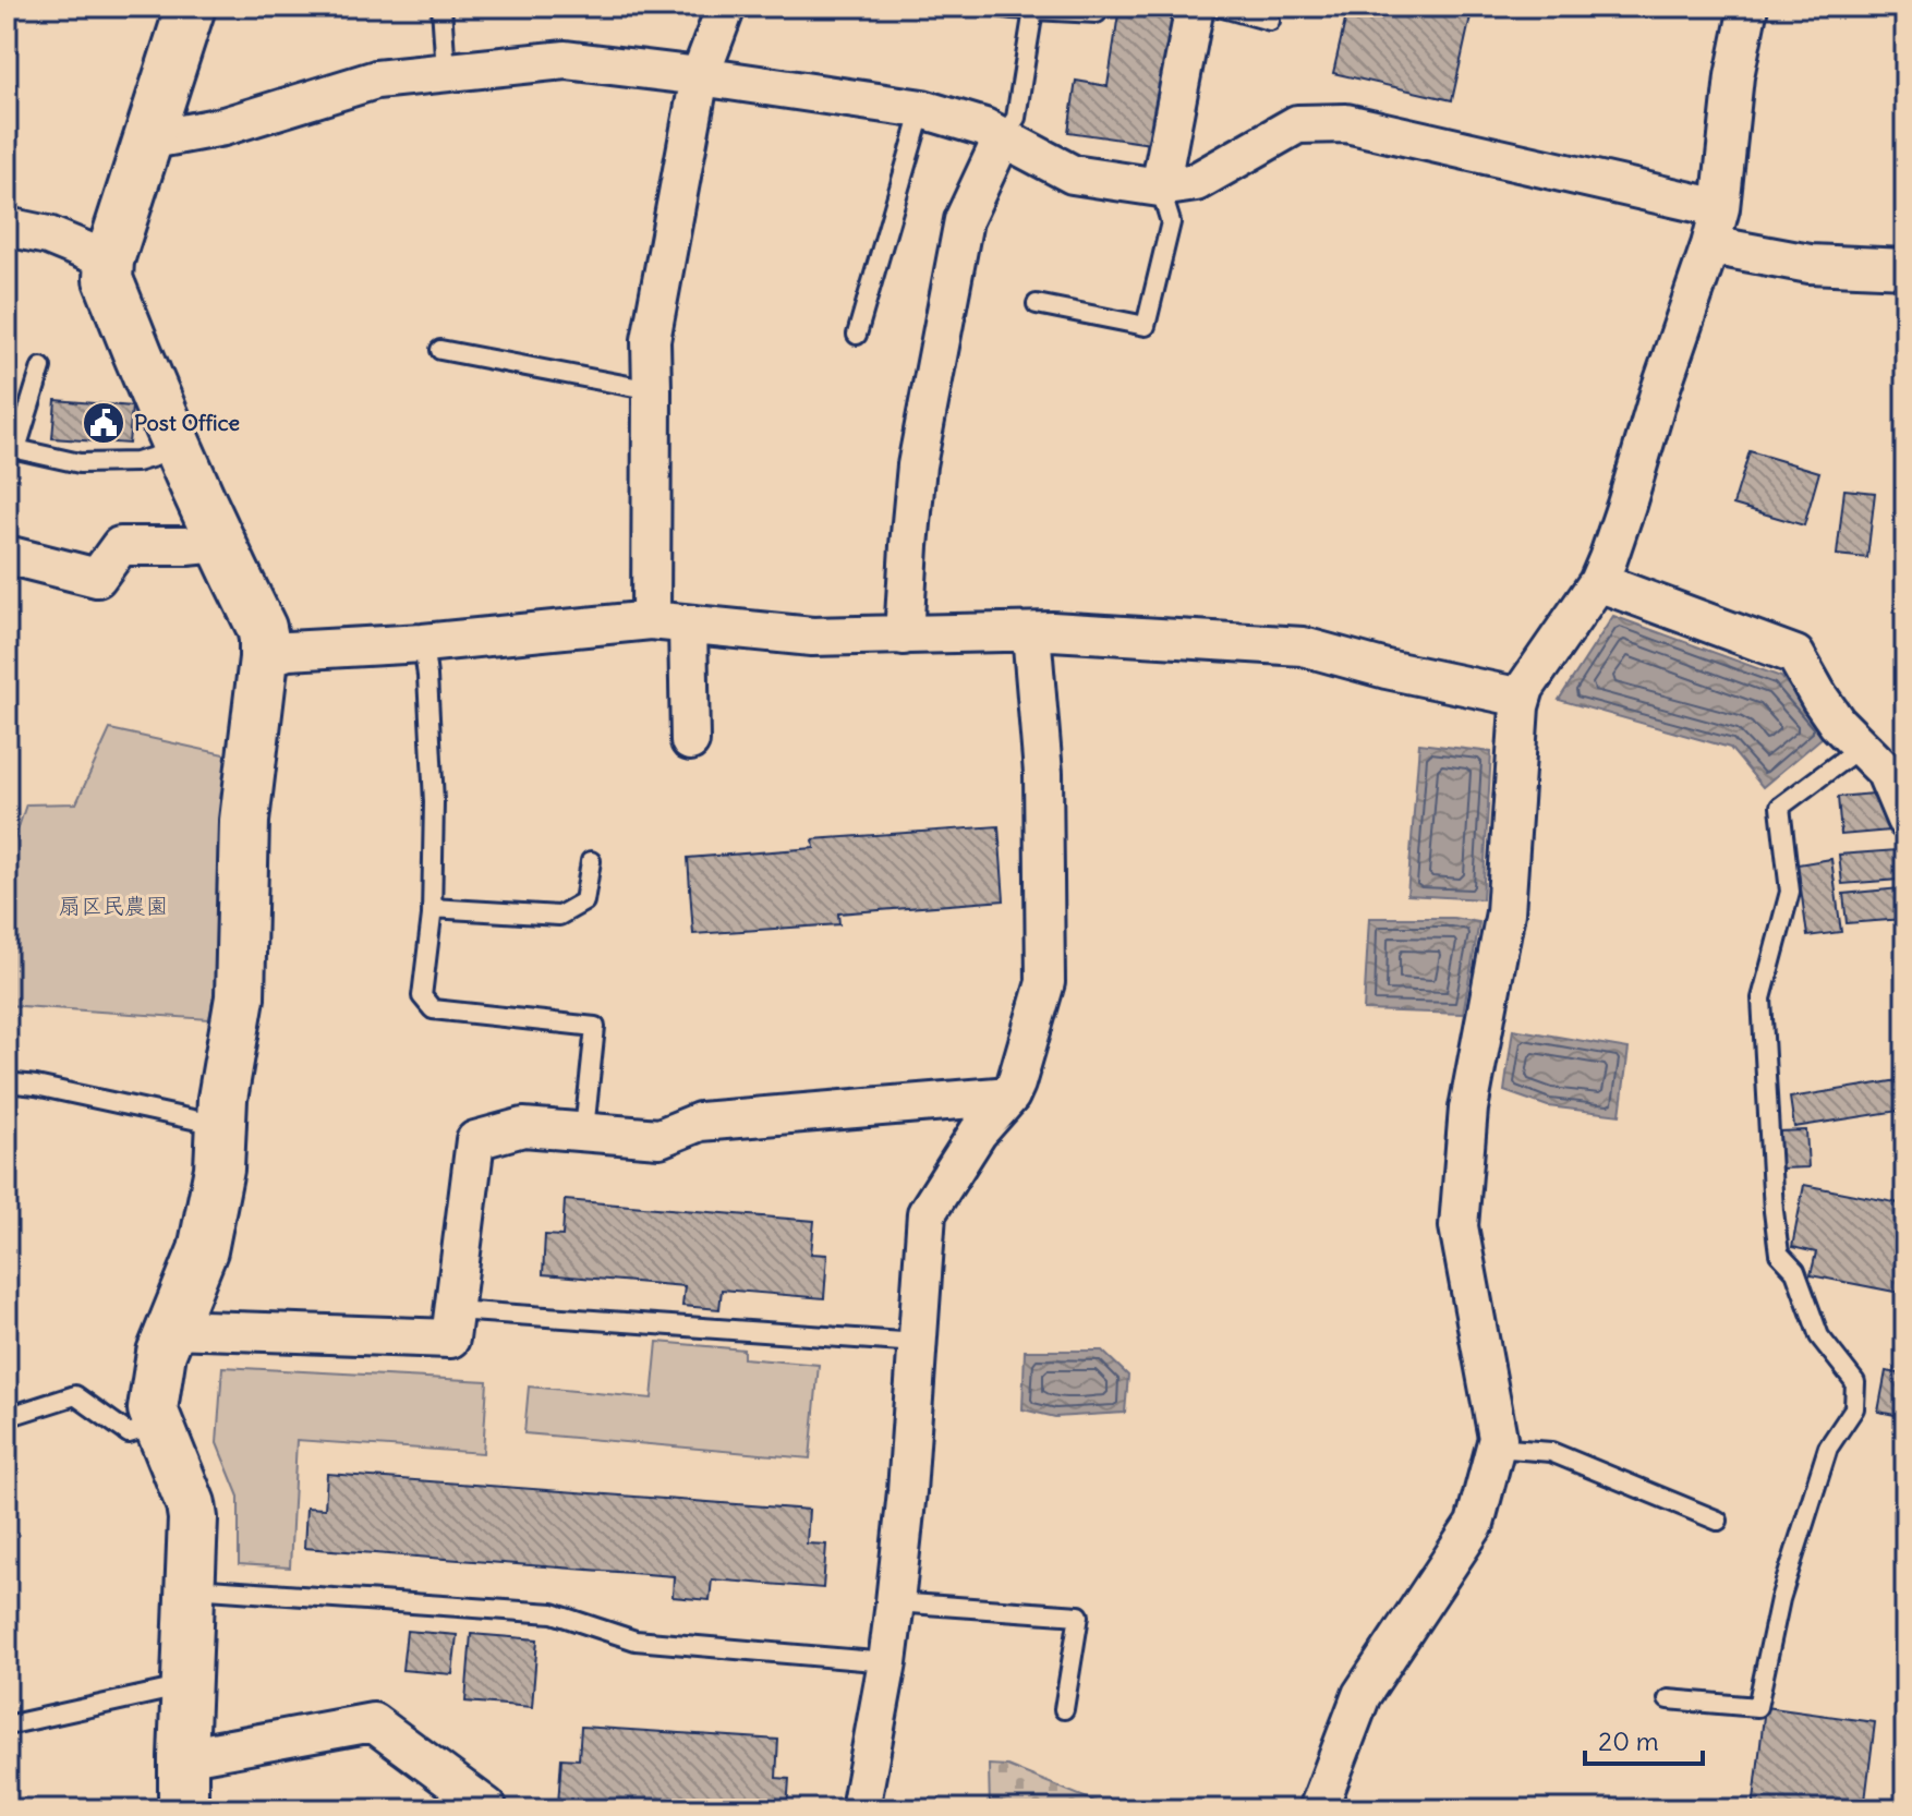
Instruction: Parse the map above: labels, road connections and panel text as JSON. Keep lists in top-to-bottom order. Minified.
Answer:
{"parks":["扇区民農園"],"places":{"public building":["Post Office"]},"scale_bar":"20 m"}
